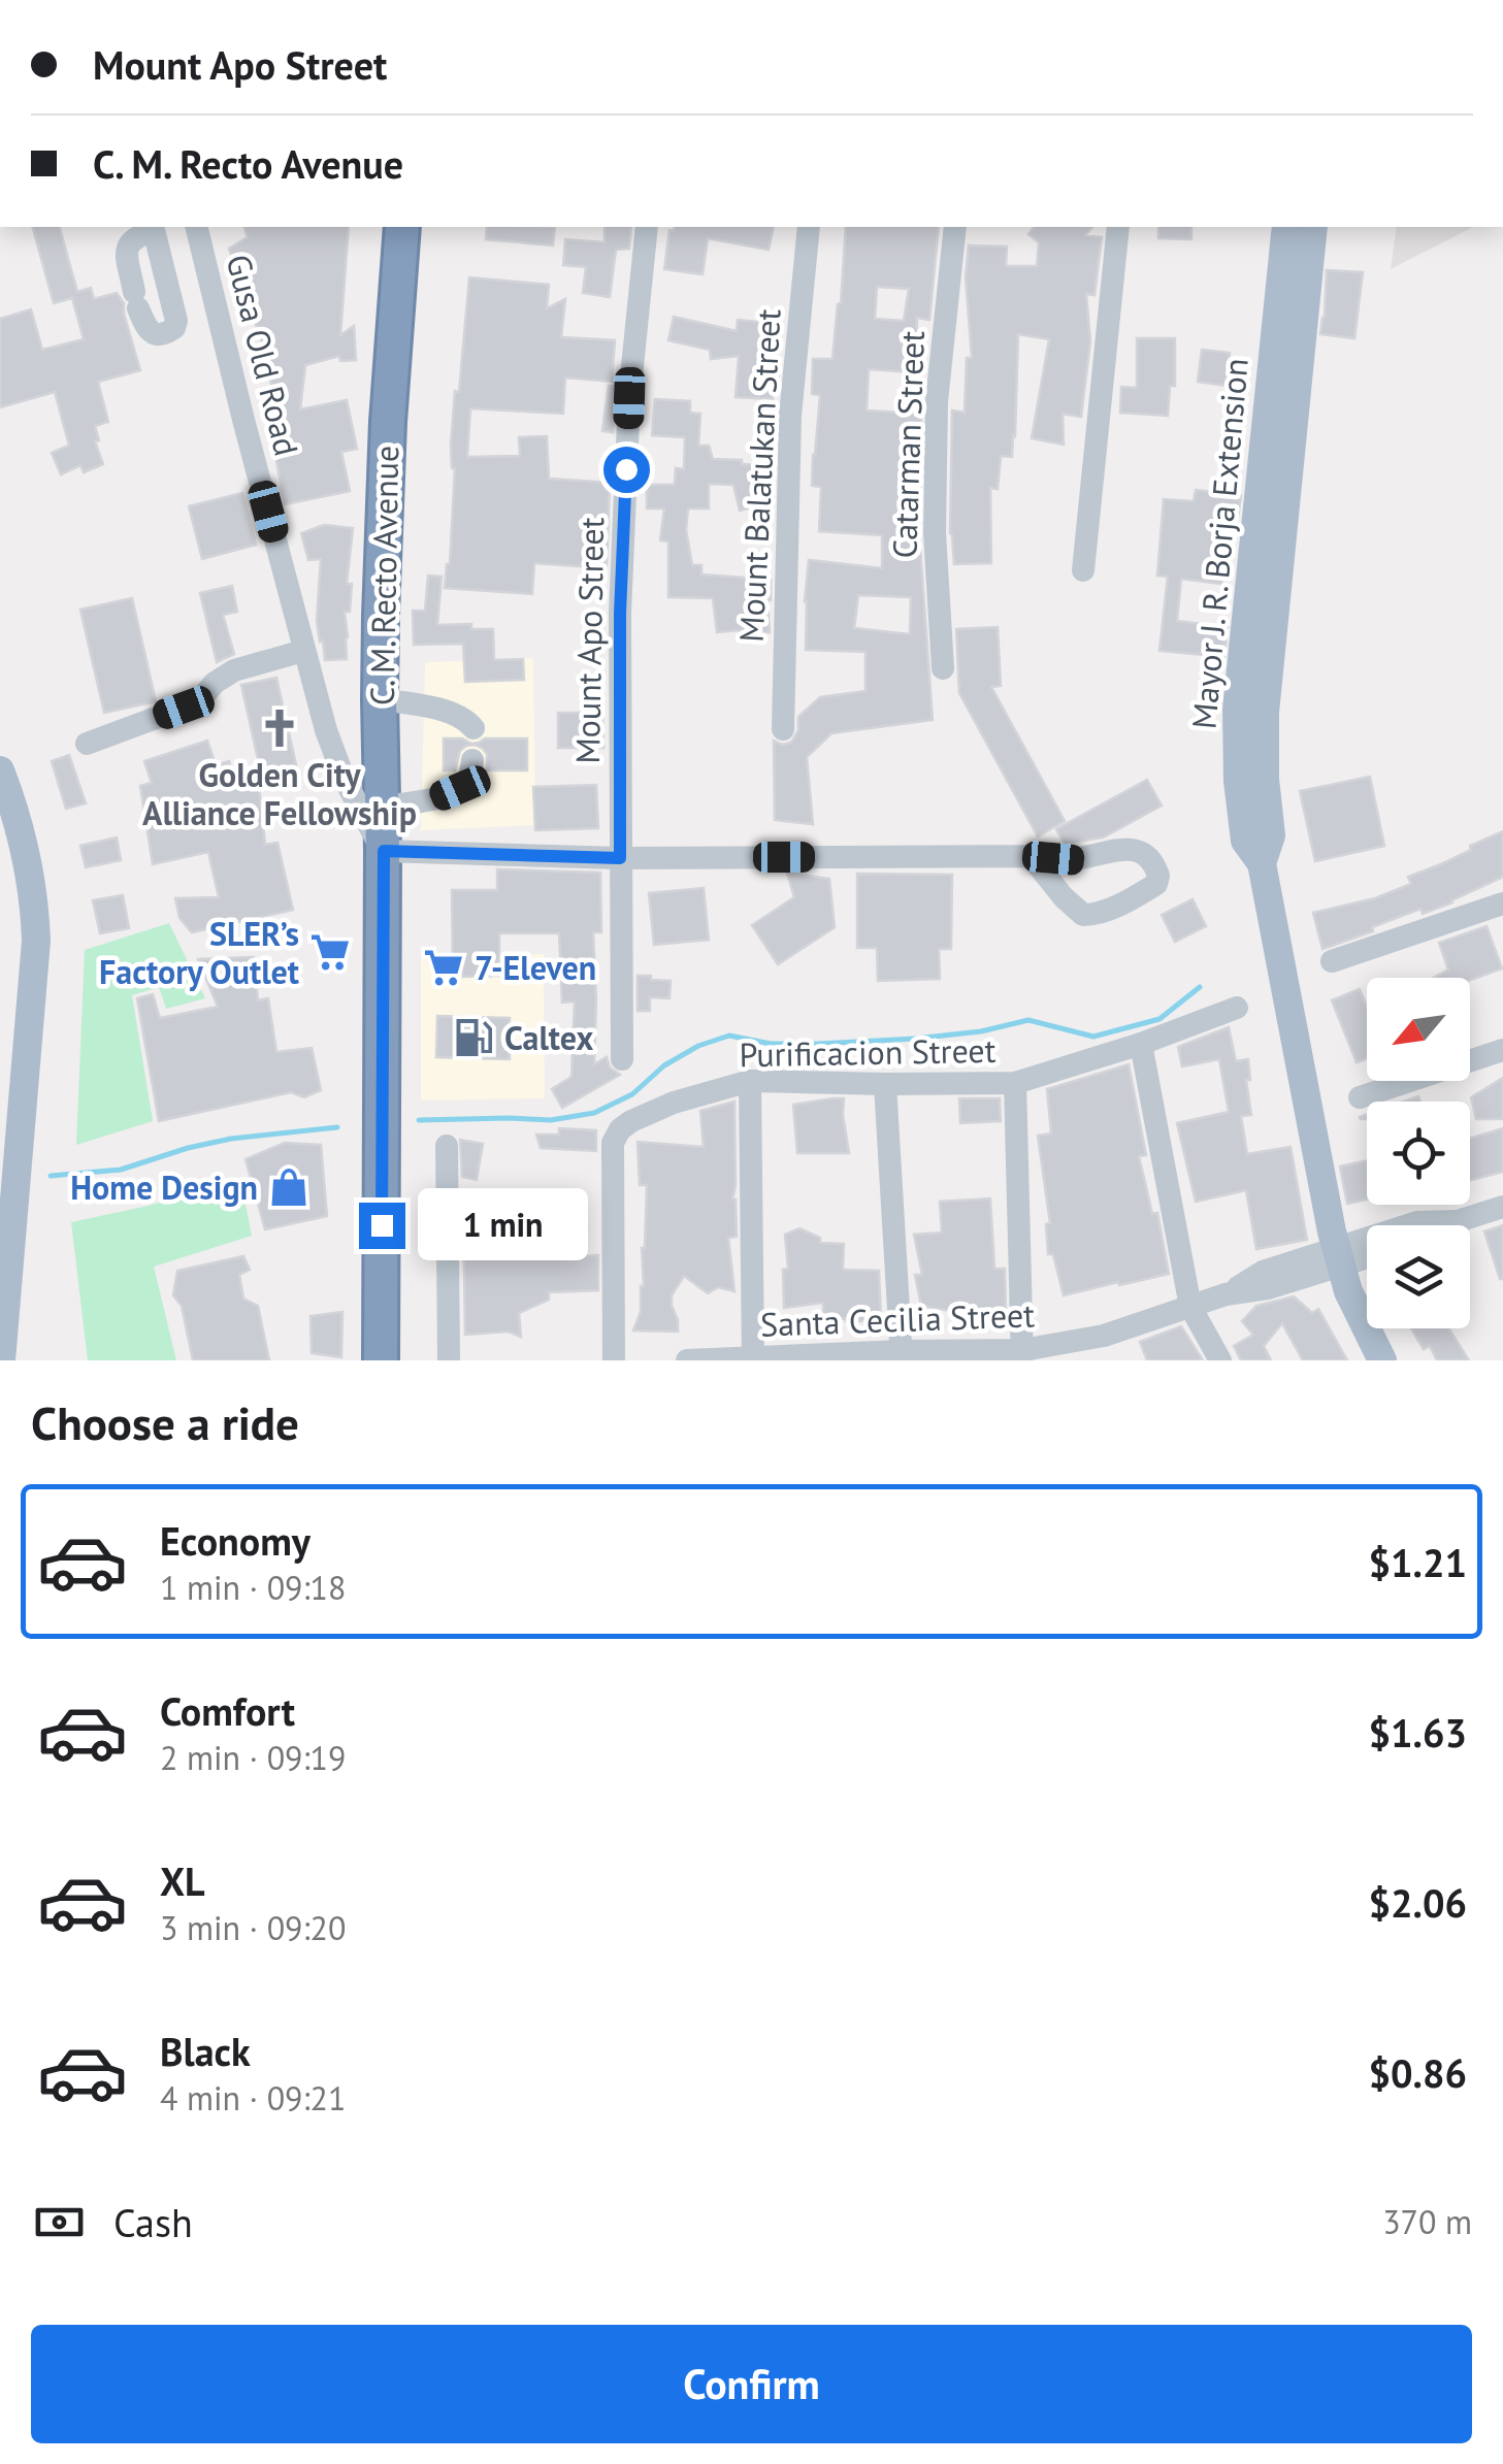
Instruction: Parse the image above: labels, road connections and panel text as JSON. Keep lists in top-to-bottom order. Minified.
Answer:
{"streets":{"highway":["C. M. Recto Avenue"],"main road":["Mayor J. R. Borja Extension"],"street":["Gusa Old Road","Catarman Street","Mount Balatukan Street","Mount Apo Street","Purificacion Street","Santa Cecilia Street"]},"crossings":[["Gusa Old Road","C. M. Recto Avenue"],["Mayor J. R. Borja Extension","Santa Cecilia Street"]],"places":{"church":["Golden City Alliance Fellowship"],"supermarket":["SLER’s Factory Outlet","7-Eleven"],"fuel station":["Caltex"],"shop":["Home Design"]},"north":"bottom left","page":{"banner":["Mount Apo Street","C. M. Recto Avenue"],"bubble":"1 min","heading":"Choose a ride","list":[{"name":"Economy","note":"1 min · 09:18","value":"$1.21"},{"name":"Comfort","note":"2 min · 09:19","value":"$1.63"},{"name":"XL","note":"3 min · 09:20","value":"$2.06"},{"name":"Black","note":"4 min · 09:21","value":"$0.86"}],"pay":["Cash","370 m"],"buttons":"Confirm"}}
